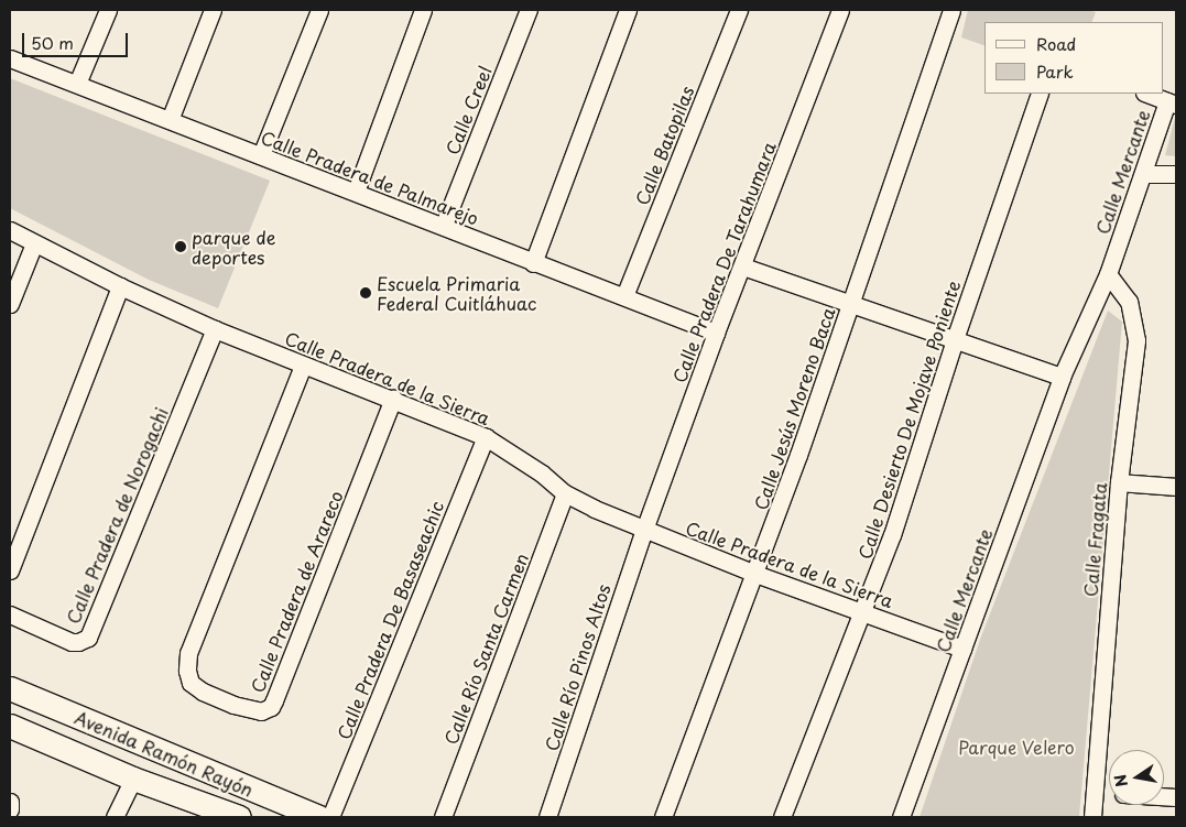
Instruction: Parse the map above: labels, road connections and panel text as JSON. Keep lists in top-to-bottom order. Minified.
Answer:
{"streets":{"main road":["Avenida Ramón Rayón"],"street":["Calle Creel","Calle Batopilas","Calle Mercante","Calle Pradera de Palmarejo","Calle Pradera De Tarahumara","Calle Pradera de la Sierra","Calle Jesús Moreno Baca","Calle Desierto De Mojave Poniente","Calle Pradera de Norogachi","Calle Fragata","Calle Pradera de Arareco","Calle Pradera De Basaseachic","Calle Río Santa Carmen","Calle Río Pinos Altos"]},"crossings":[["Calle Creel","Calle Pradera de Palmarejo"],["Calle Batopilas","Calle Pradera de Palmarejo"],["Calle Mercante","Calle Pradera de la Sierra"],["Calle Mercante","Calle Fragata"],["Calle Pradera de Palmarejo","Calle Pradera De Tarahumara"],["Calle Pradera De Tarahumara","Calle Pradera de la Sierra"],["Calle Pradera De Tarahumara","Calle Río Pinos Altos"],["Calle Pradera de la Sierra","Calle Jesús Moreno Baca"],["Calle Pradera de la Sierra","Calle Desierto De Mojave Poniente"],["Calle Pradera de la Sierra","Calle Pradera de Norogachi"],["Calle Pradera de la Sierra","Calle Pradera de Arareco"],["Calle Pradera de la Sierra","Calle Pradera De Basaseachic"],["Calle Pradera de la Sierra","Calle Río Santa Carmen"],["Calle Pradera de la Sierra","Calle Río Pinos Altos"]],"parks":["Parque Velero"],"places":["parque de deportes","Escuela Primaria Federal Cuitláhuac"],"legend":["Road","Park"],"scale_bar":"50 m","north":"left"}
